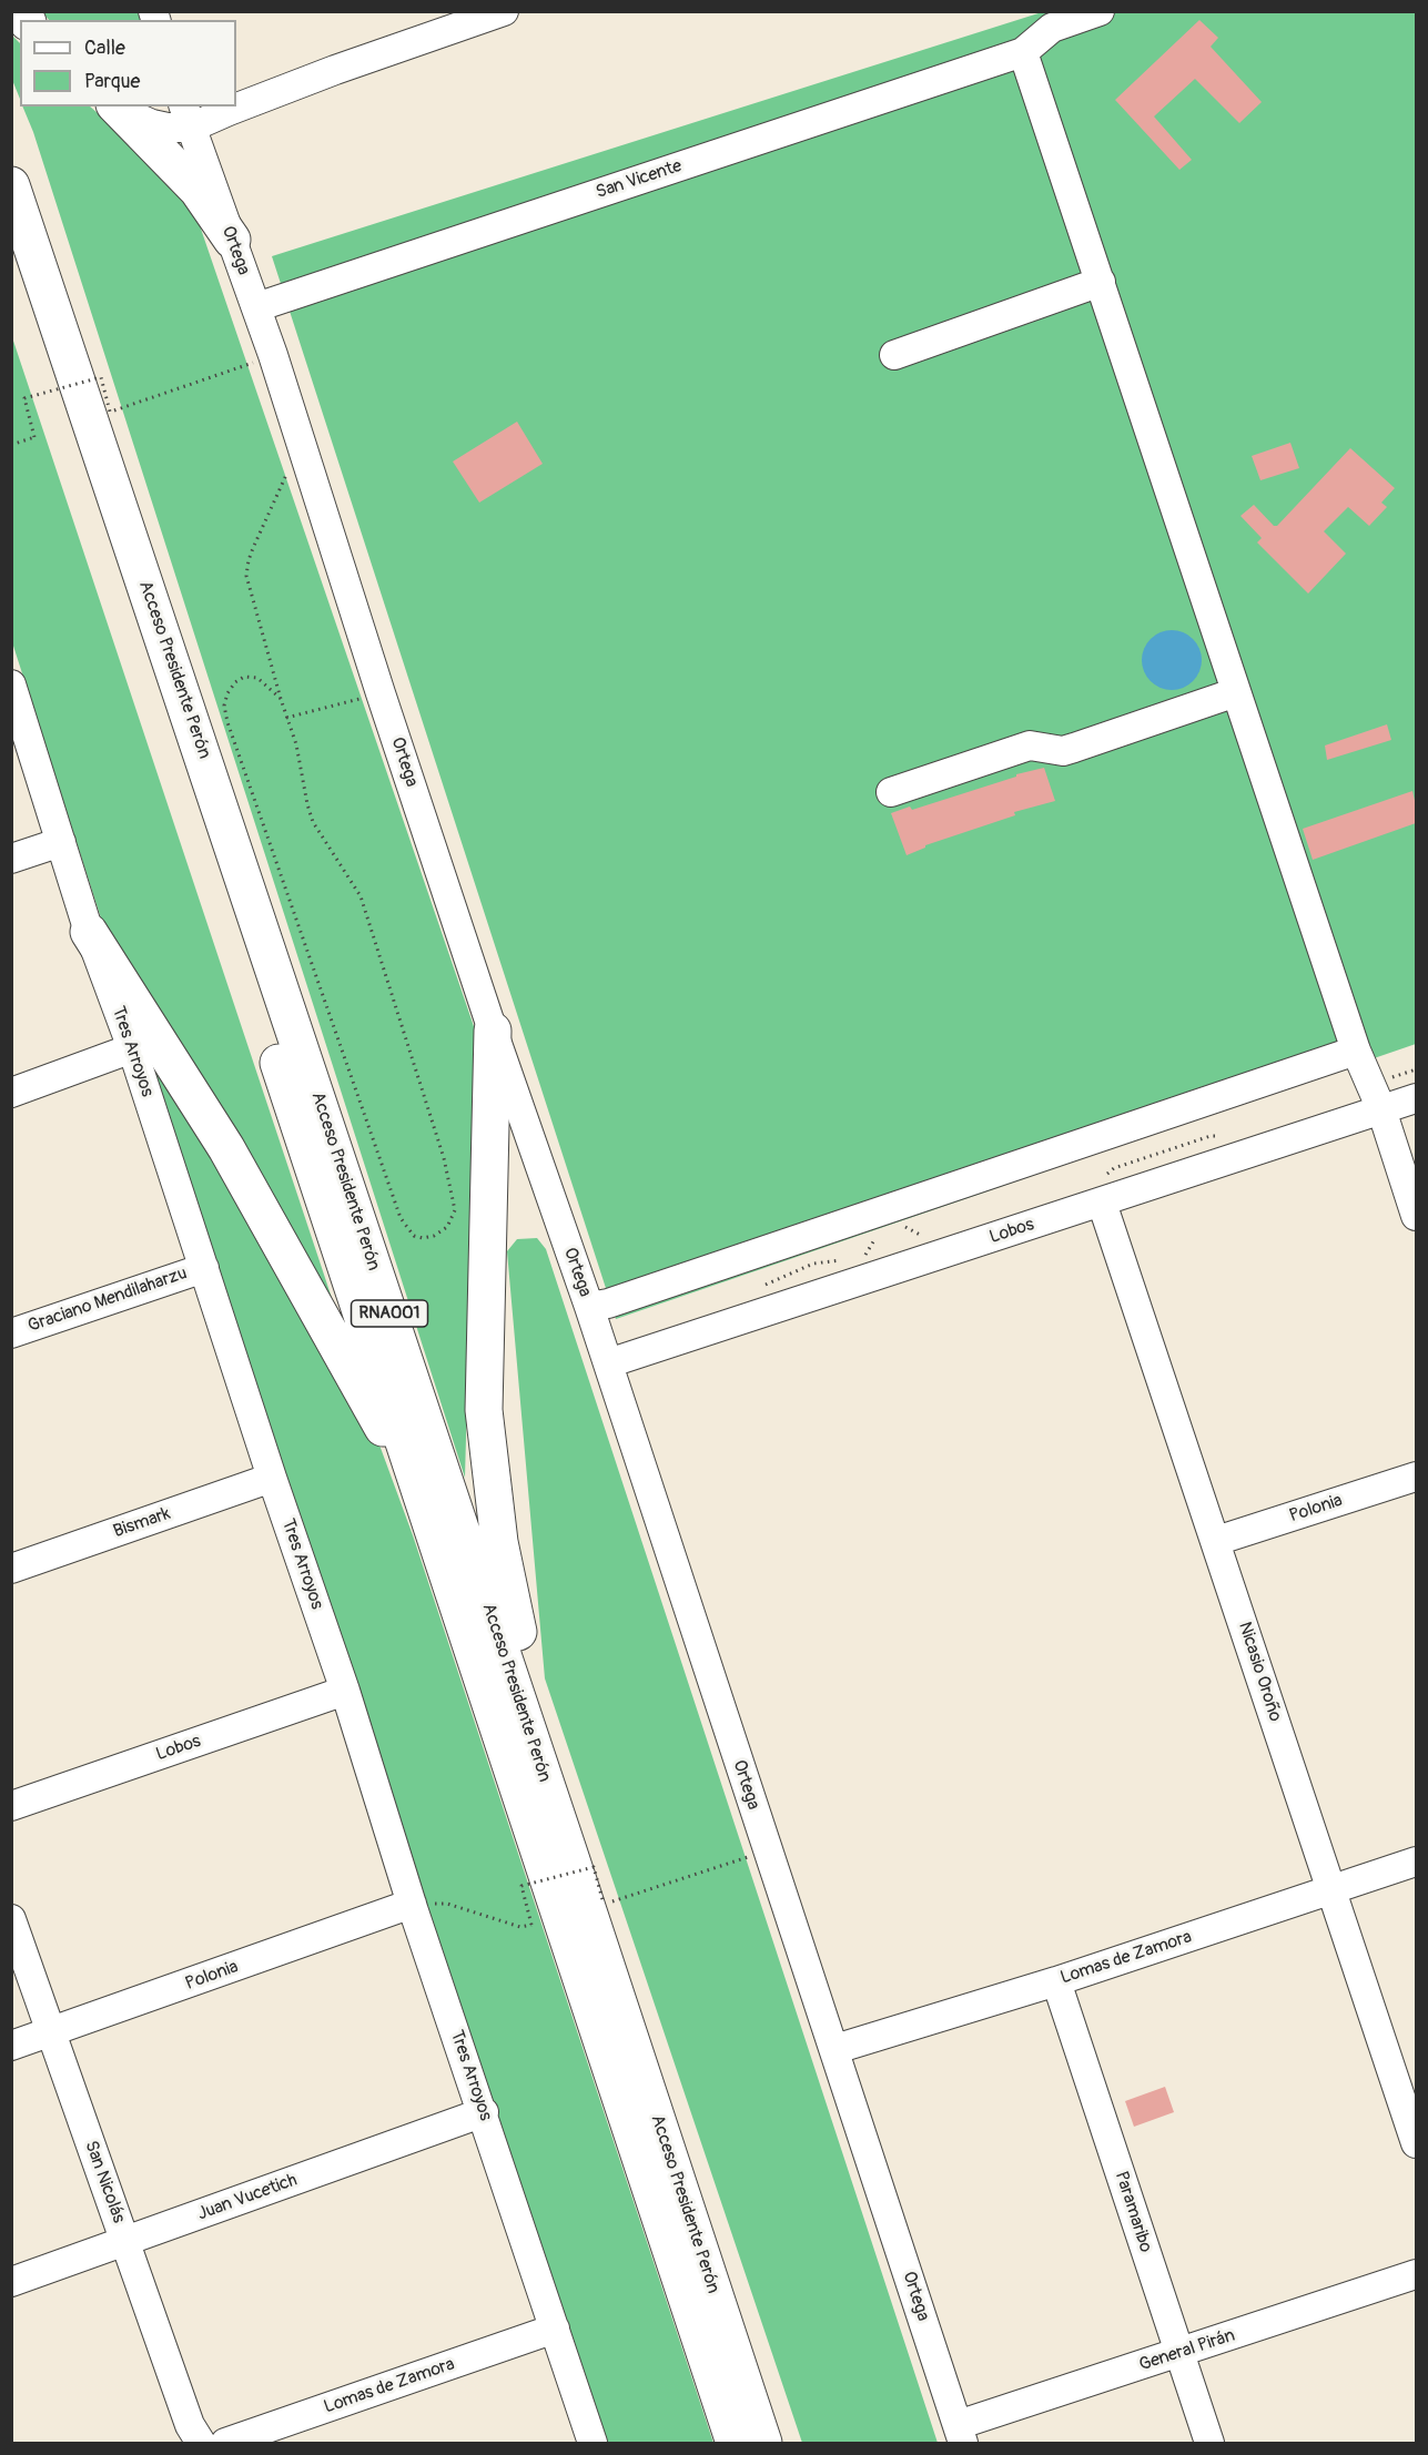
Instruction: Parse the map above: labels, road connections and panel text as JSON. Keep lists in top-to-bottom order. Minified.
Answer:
{"streets":{"highway":["Acceso Presidente Perón","RNA001"],"street":["San Vicente","Ortega","Tres Arroyos","Lobos","Graciano Mendilaharzu","Polonia","Bismark","Nicasio Oroño","Lomas de Zamora","San Nicolás","Juan Vucetich","Paramaribo","General Pirán"]},"crossings":[["San Vicente","Ortega"],["Ortega","Lobos"],["Ortega","Lomas de Zamora"],["Ortega","General Pirán"],["Tres Arroyos","Lobos"],["Tres Arroyos","Graciano Mendilaharzu"],["Tres Arroyos","Polonia"],["Tres Arroyos","Bismark"],["Tres Arroyos","Lomas de Zamora"],["Tres Arroyos","Juan Vucetich"],["Lobos","Nicasio Oroño"],["Polonia","Nicasio Oroño"],["Polonia","San Nicolás"],["Nicasio Oroño","Lomas de Zamora"],["Lomas de Zamora","Paramaribo"],["San Nicolás","Juan Vucetich"],["Paramaribo","General Pirán"]],"legend":["Calle","Parque"]}
